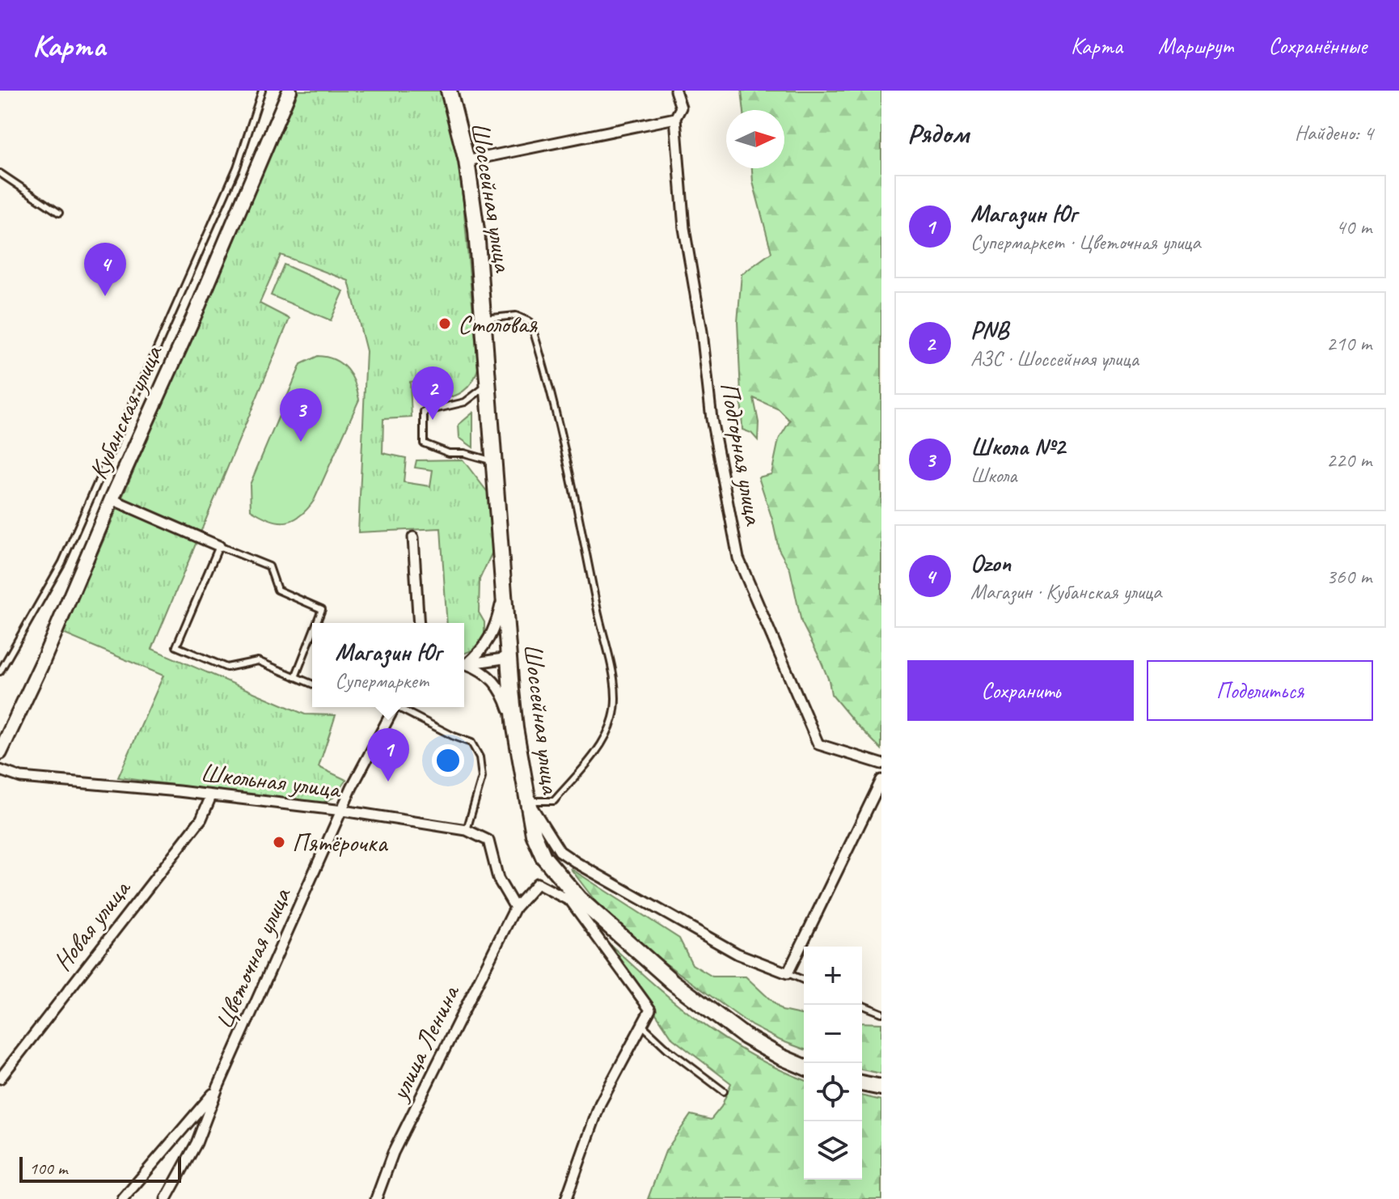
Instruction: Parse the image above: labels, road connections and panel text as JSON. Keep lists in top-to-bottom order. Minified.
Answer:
{"streets":{"main road":["Шоссейная улица","Кубанская улица"],"street":["Подгорная улица","Школьная улица","Новая улица","Цветочная улица","улица Ленина"]},"crossings":[["Школьная улица","Новая улица"],["Школьная улица","Цветочная улица"],["Школьная улица","улица Ленина"]],"places":["Столовая","Пятёрочка"],"scale_bar":"100 m","north":"right","page":{"header":"Карта","nav":["Карта","Маршрут","Сохранённые"],"heading":["Рядом","Найдено: 4"],"list":[{"mark":"1","name":"Магазин Юг","note":"Супермаркет · Цветочная улица","value":"40 m"},{"mark":"2","name":"PNB","note":"АЗС · Шоссейная улица","value":"210 m"},{"mark":"3","name":"Школа №2","note":"Школа","value":"220 m"},{"mark":"4","name":"Ozon","note":"Магазин · Кубанская улица","value":"360 m"}],"pins":["4","2","3","1"],"popup":["Магазин Юг","Супермаркет"],"buttons":["Сохранить","Поделиться"],"map_buttons":["+","−"],"scale":"100 m"}}
